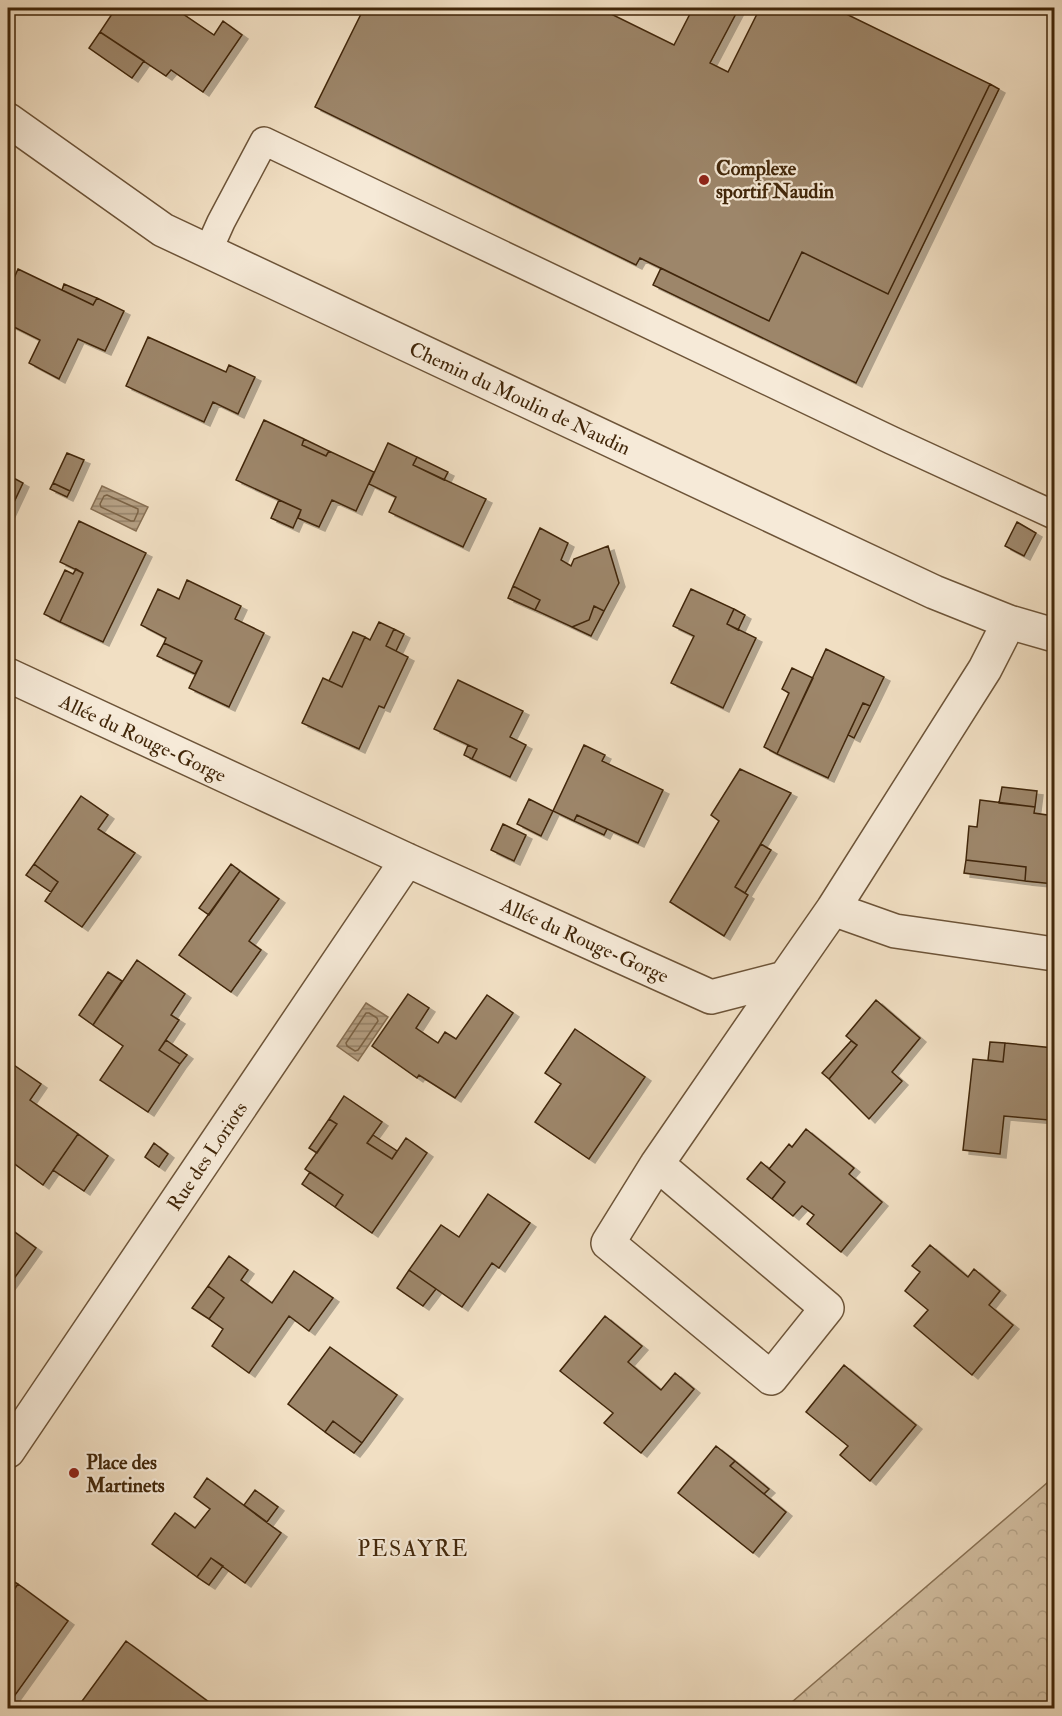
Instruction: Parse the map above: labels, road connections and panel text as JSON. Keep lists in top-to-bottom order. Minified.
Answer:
{"streets":{"street":["Chemin du Moulin de Naudin","Allée du Rouge-Gorge","Rue des Loriots"]},"crossings":[["Allée du Rouge-Gorge","Rue des Loriots"]],"districts":["PESAYRE"],"places":["Complexe sportif Naudin","Place des Martinets"]}
